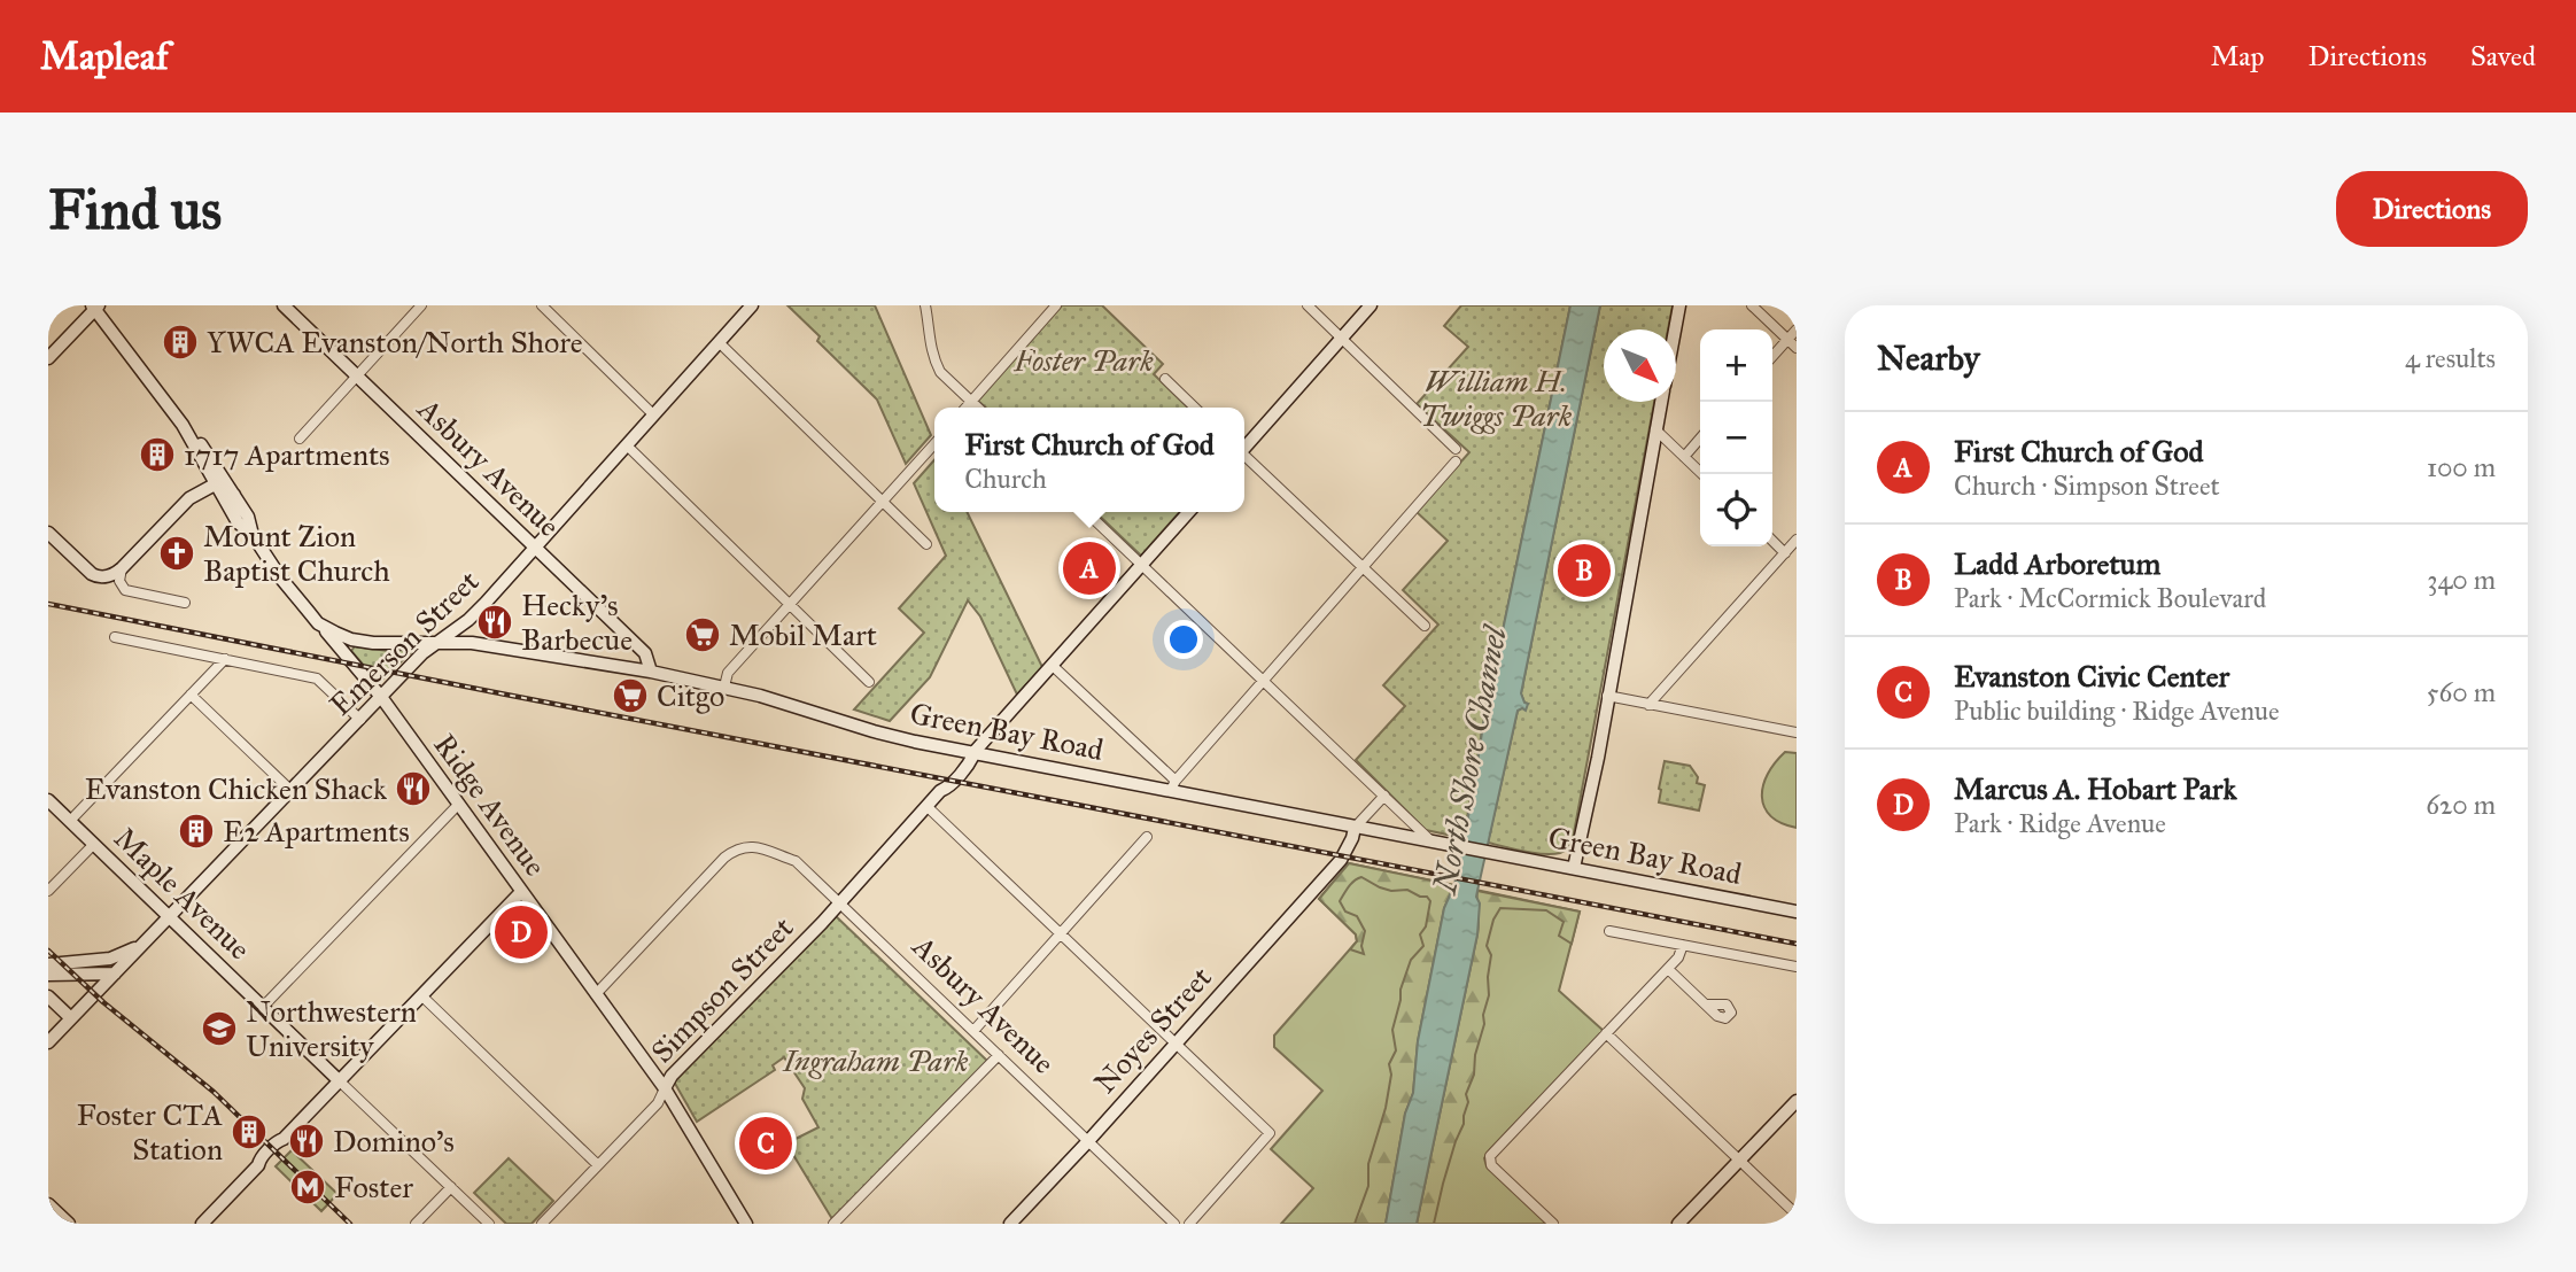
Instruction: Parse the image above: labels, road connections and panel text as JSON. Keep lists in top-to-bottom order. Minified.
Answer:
{"streets":{"street":["Asbury Avenue","Emerson Street","Green Bay Road","Ridge Avenue","Maple Avenue","Simpson Street","Noyes Street"]},"crossings":[["Asbury Avenue","Emerson Street"],["Asbury Avenue","Green Bay Road"],["Asbury Avenue","Ridge Avenue"],["Asbury Avenue","Simpson Street"],["Asbury Avenue","Noyes Street"],["Emerson Street","Green Bay Road"],["Emerson Street","Ridge Avenue"],["Emerson Street","Maple Avenue"],["Green Bay Road","Ridge Avenue"],["Green Bay Road","Simpson Street"],["Green Bay Road","Noyes Street"],["Ridge Avenue","Simpson Street"]],"water":["North Shore Channel"],"parks":["Foster Park","William H. Twiggs Park","Ingraham Park"],"places":{"building":["YWCA Evanston/North Shore","1717 Apartments","E2 Apartments","Foster CTA Station"],"church":["Mount Zion Baptist Church"],"restaurant":["Hecky's Barbecue","Evanston Chicken Shack","Domino's"],"supermarket":["Mobil Mart","Citgo"],"school or university":["Northwestern University"],"metro station":["Foster"]},"north":"bottom right","page":{"header":"Mapleaf","nav":["Map","Directions","Saved"],"buttons":"Directions","title":"Find us","heading":["Nearby","4 results"],"map_buttons":["+","−"],"popup":["First Church of God","Church"],"list":[{"mark":"A","name":"First Church of God","note":"Church · Simpson Street","value":"100 m"},{"mark":"B","name":"Ladd Arboretum","note":"Park · McCormick Boulevard","value":"340 m"},{"mark":"C","name":"Evanston Civic Center","note":"Public building · Ridge Avenue","value":"560 m"},{"mark":"D","name":"Marcus A. Hobart Park","note":"Park · Ridge Avenue","value":"620 m"}],"pins":["A","B","D","C"]}}
